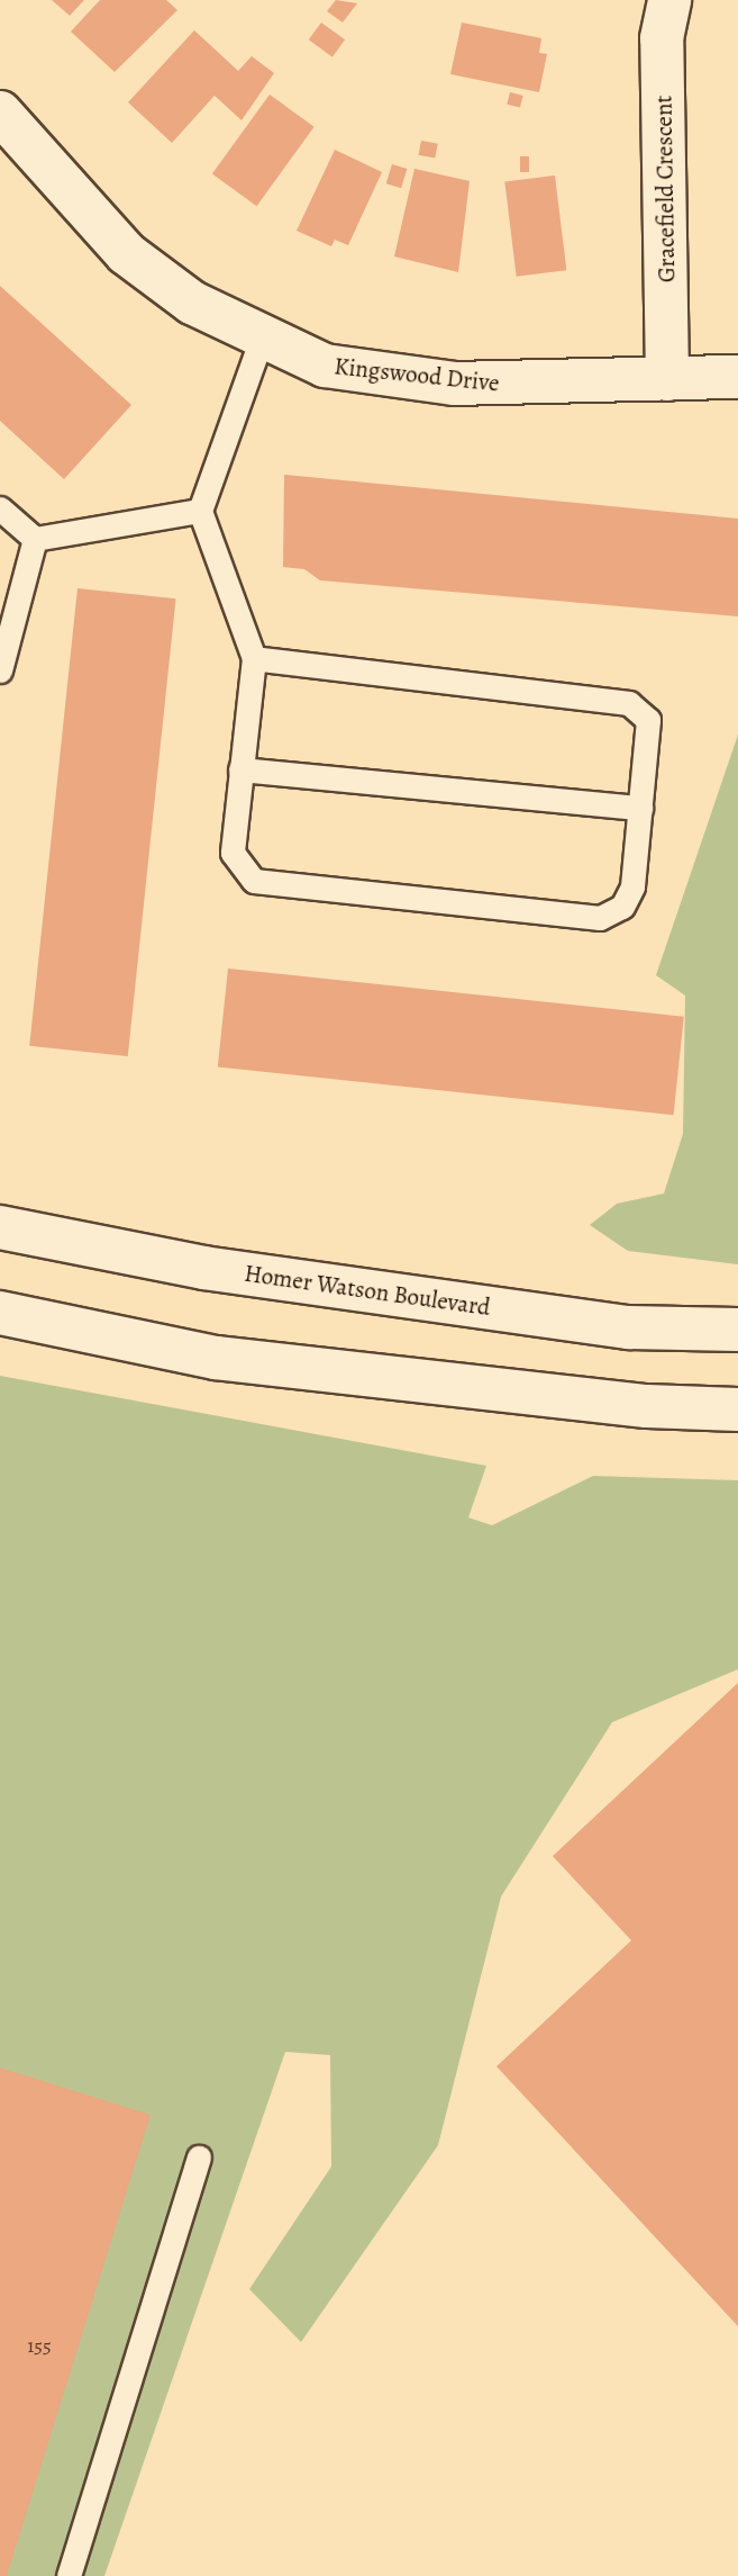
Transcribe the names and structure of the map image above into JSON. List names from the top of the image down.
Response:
{
  "streets": {
    "main road": ["Gracefield Crescent", "Kingswood Drive", "Homer Watson Boulevard"]
  },
  "crossings": [
    ["Gracefield Crescent", "Kingswood Drive"]
  ],
  "house_numbers": ["155"]
}
